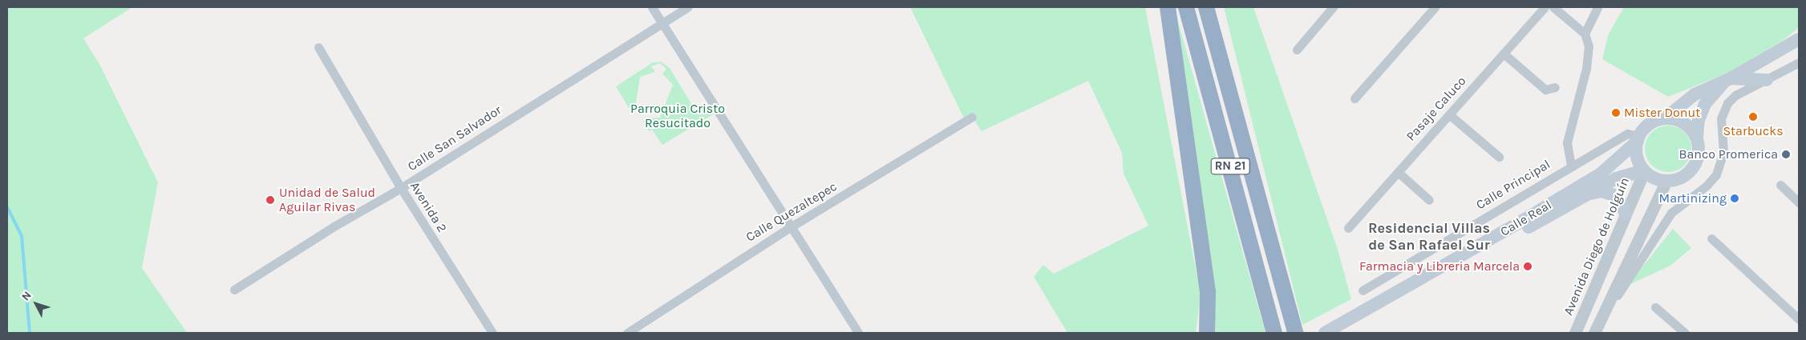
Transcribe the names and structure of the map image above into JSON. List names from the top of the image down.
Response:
{
  "streets": {
    "highway": ["RN 21"],
    "main road": ["Calle Real"],
    "street": [
      "Pasaje Caluco",
      "Calle San Salvador",
      "Calle Principal",
      "Avenida 2",
      "Calle Quezaltepec",
      "Avenida Diego de Holguín"
    ]
  },
  "crossings": [
    ["Calle San Salvador", "Avenida 2"],
    ["Calle Principal", "Calle Real"],
    ["Calle Principal", "Avenida Diego de Holguín"],
    ["Calle Real", "Avenida Diego de Holguín"]
  ],
  "districts": ["Residencial Villas de San Rafael Sur"],
  "parks": ["Parroquia Cristo Resucitado"],
  "places": [
    "Mister Donut",
    "Starbucks",
    "Banco Promerica",
    "Martinizing",
    "Unidad de Salud Aguilar Rivas",
    "Farmacia y Libreria Marcela"
  ],
  "north": "top left"
}
